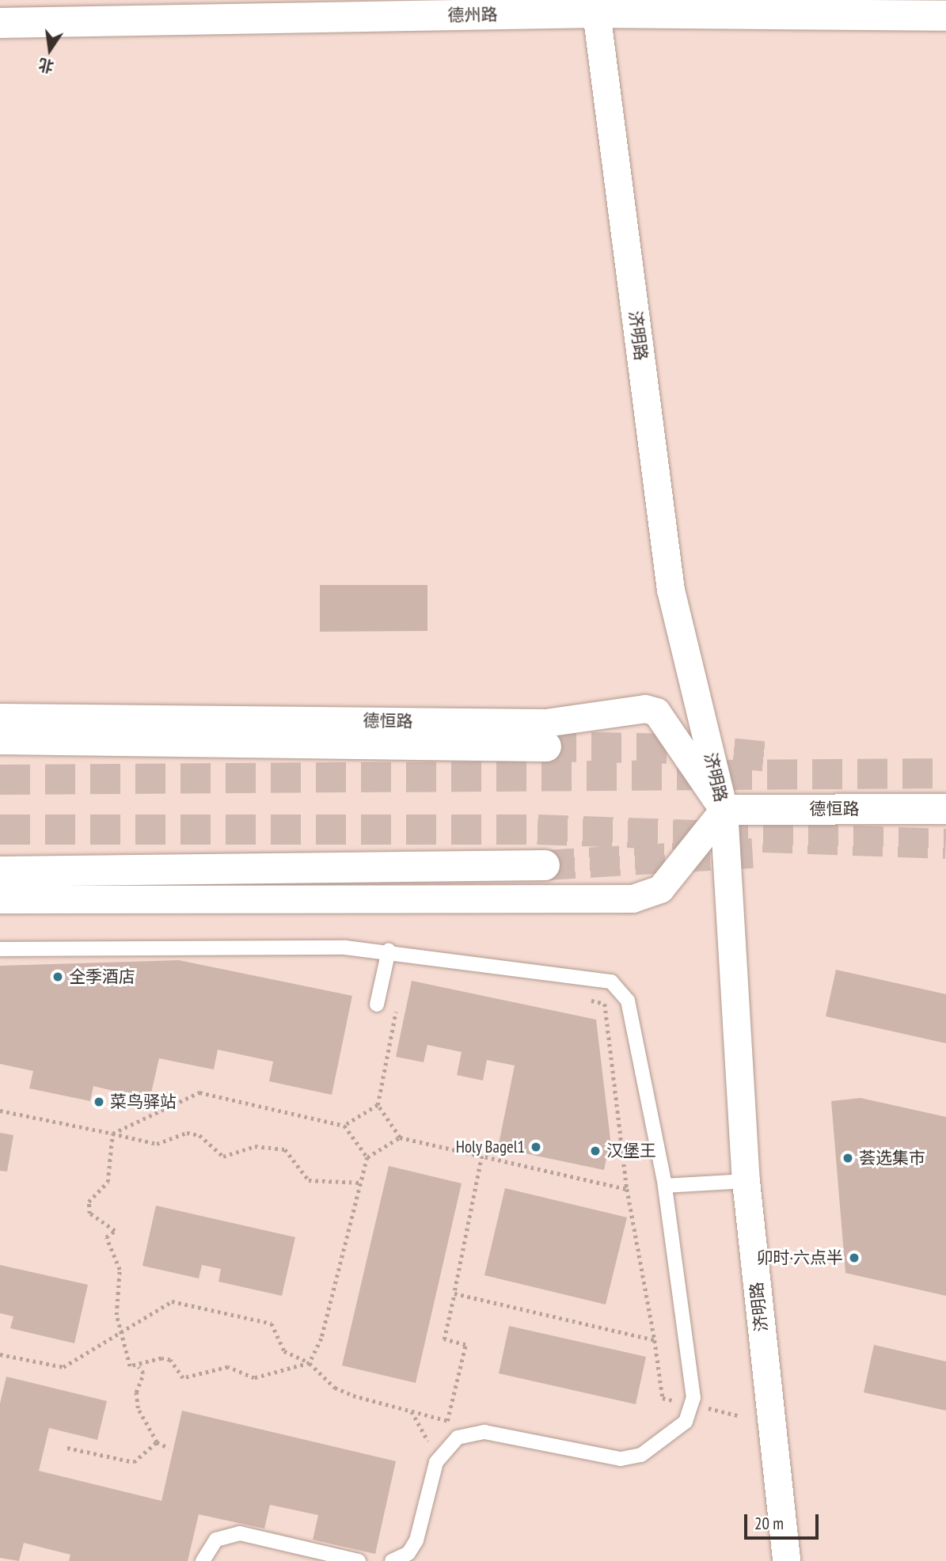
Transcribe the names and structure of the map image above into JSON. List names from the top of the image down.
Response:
{
  "streets": {
    "main road": ["德州路", "德恒路"],
    "street": ["济明路"]
  },
  "crossings": [
    ["德州路", "济明路"],
    ["济明路", "德恒路"]
  ],
  "places": [
    "全季酒店",
    "菜鸟驿站",
    "Holy Bagel1",
    "汉堡王",
    "荟选集市",
    "卯时·六点半"
  ],
  "scale_bar": "20 m",
  "north": "bottom"
}
